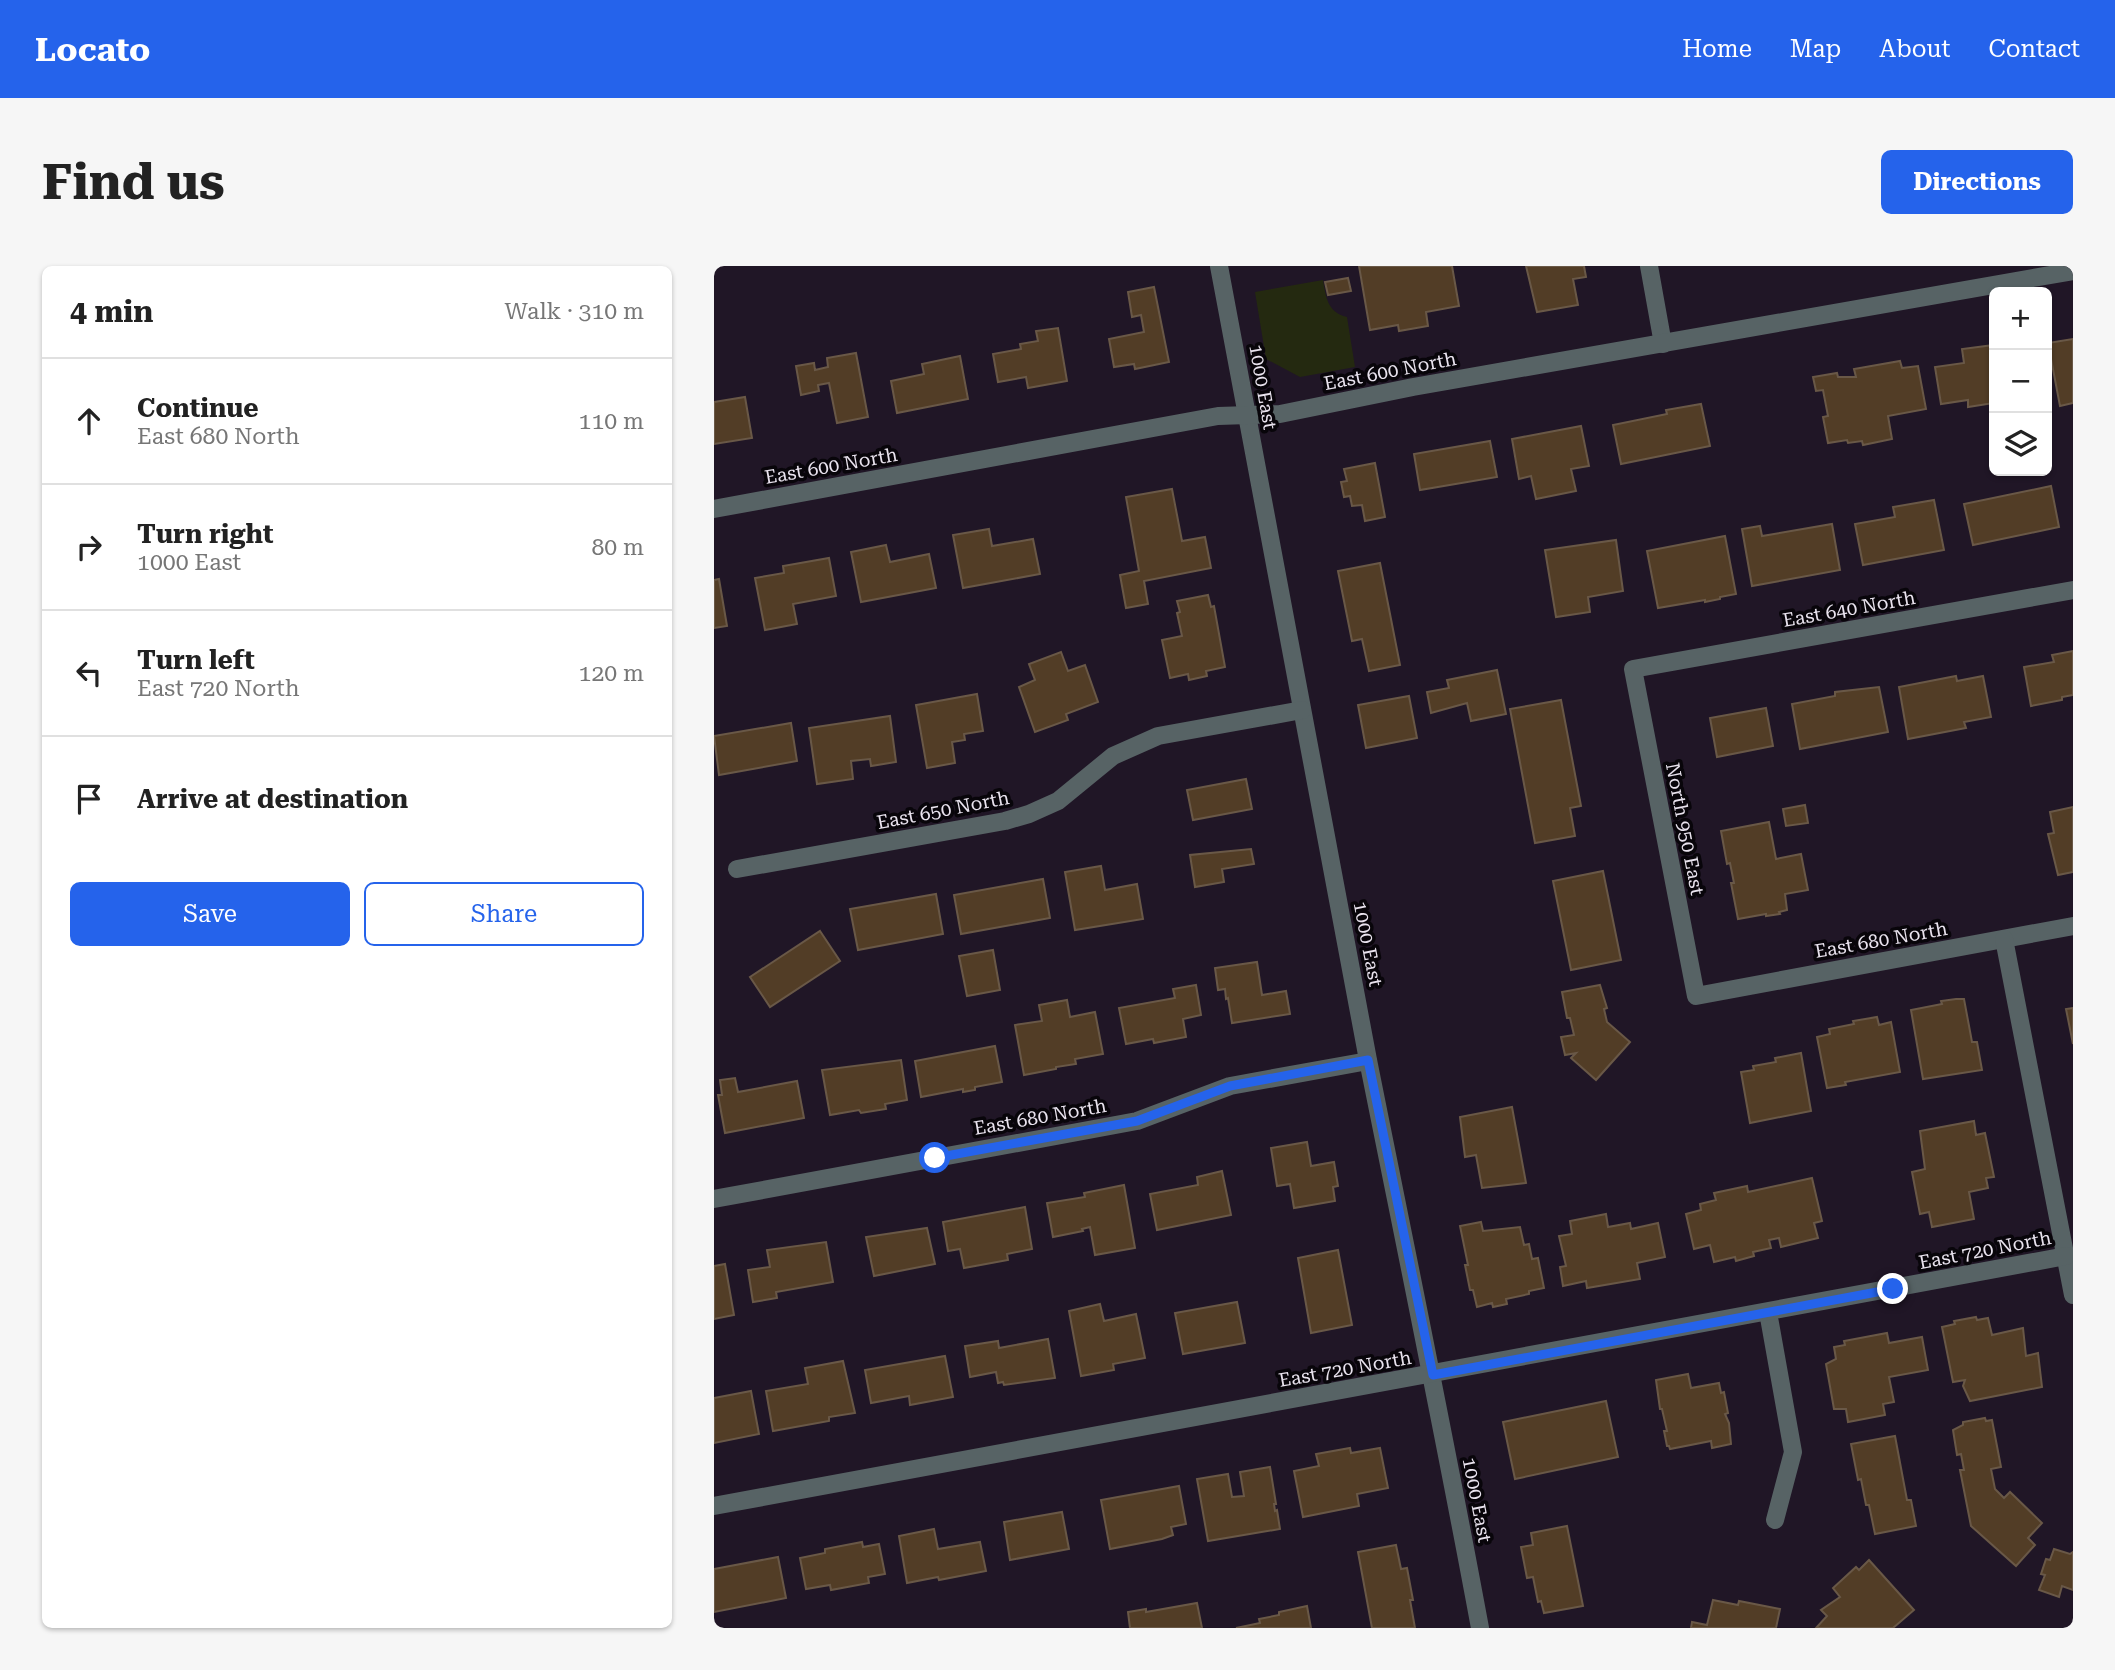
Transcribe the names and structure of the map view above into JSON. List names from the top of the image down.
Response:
{
  "streets": {
    "street": [
      "East 600 North",
      "1000 East",
      "East 640 North",
      "East 650 North",
      "North 950 East",
      "East 680 North",
      "East 720 North"
    ]
  },
  "crossings": [
    ["East 600 North", "1000 East"],
    ["1000 East", "East 650 North"],
    ["1000 East", "East 680 North"],
    ["1000 East", "East 720 North"],
    ["East 640 North", "North 950 East"],
    ["North 950 East", "East 680 North"]
  ],
  "page": {
    "header": "Locato",
    "nav": [
      "Home",
      "Map",
      "About",
      "Contact"
    ],
    "buttons": [
      "Directions",
      ["Save", "Share"]
    ],
    "title": "Find us",
    "heading": ["4 min", "Walk · 310 m"],
    "map_buttons": ["+", "−"],
    "list": [
      ["Continue", "East 680 North", "110 m"],
      ["Turn right", "1000 East", "80 m"],
      ["Turn left", "East 720 North", "120 m"],
      "Arrive at destination"
    ]
  }
}
